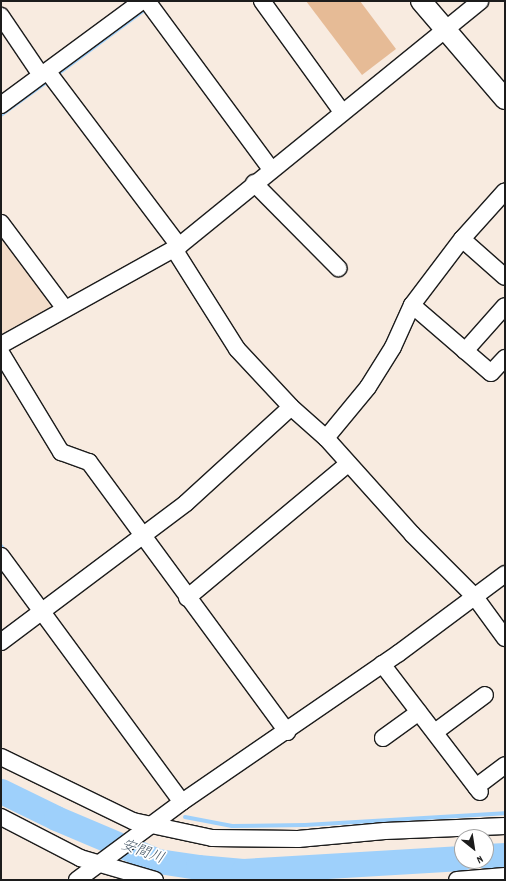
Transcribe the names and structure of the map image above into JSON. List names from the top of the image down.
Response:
{
  "water": ["安間川"],
  "north": "bottom right"
}
